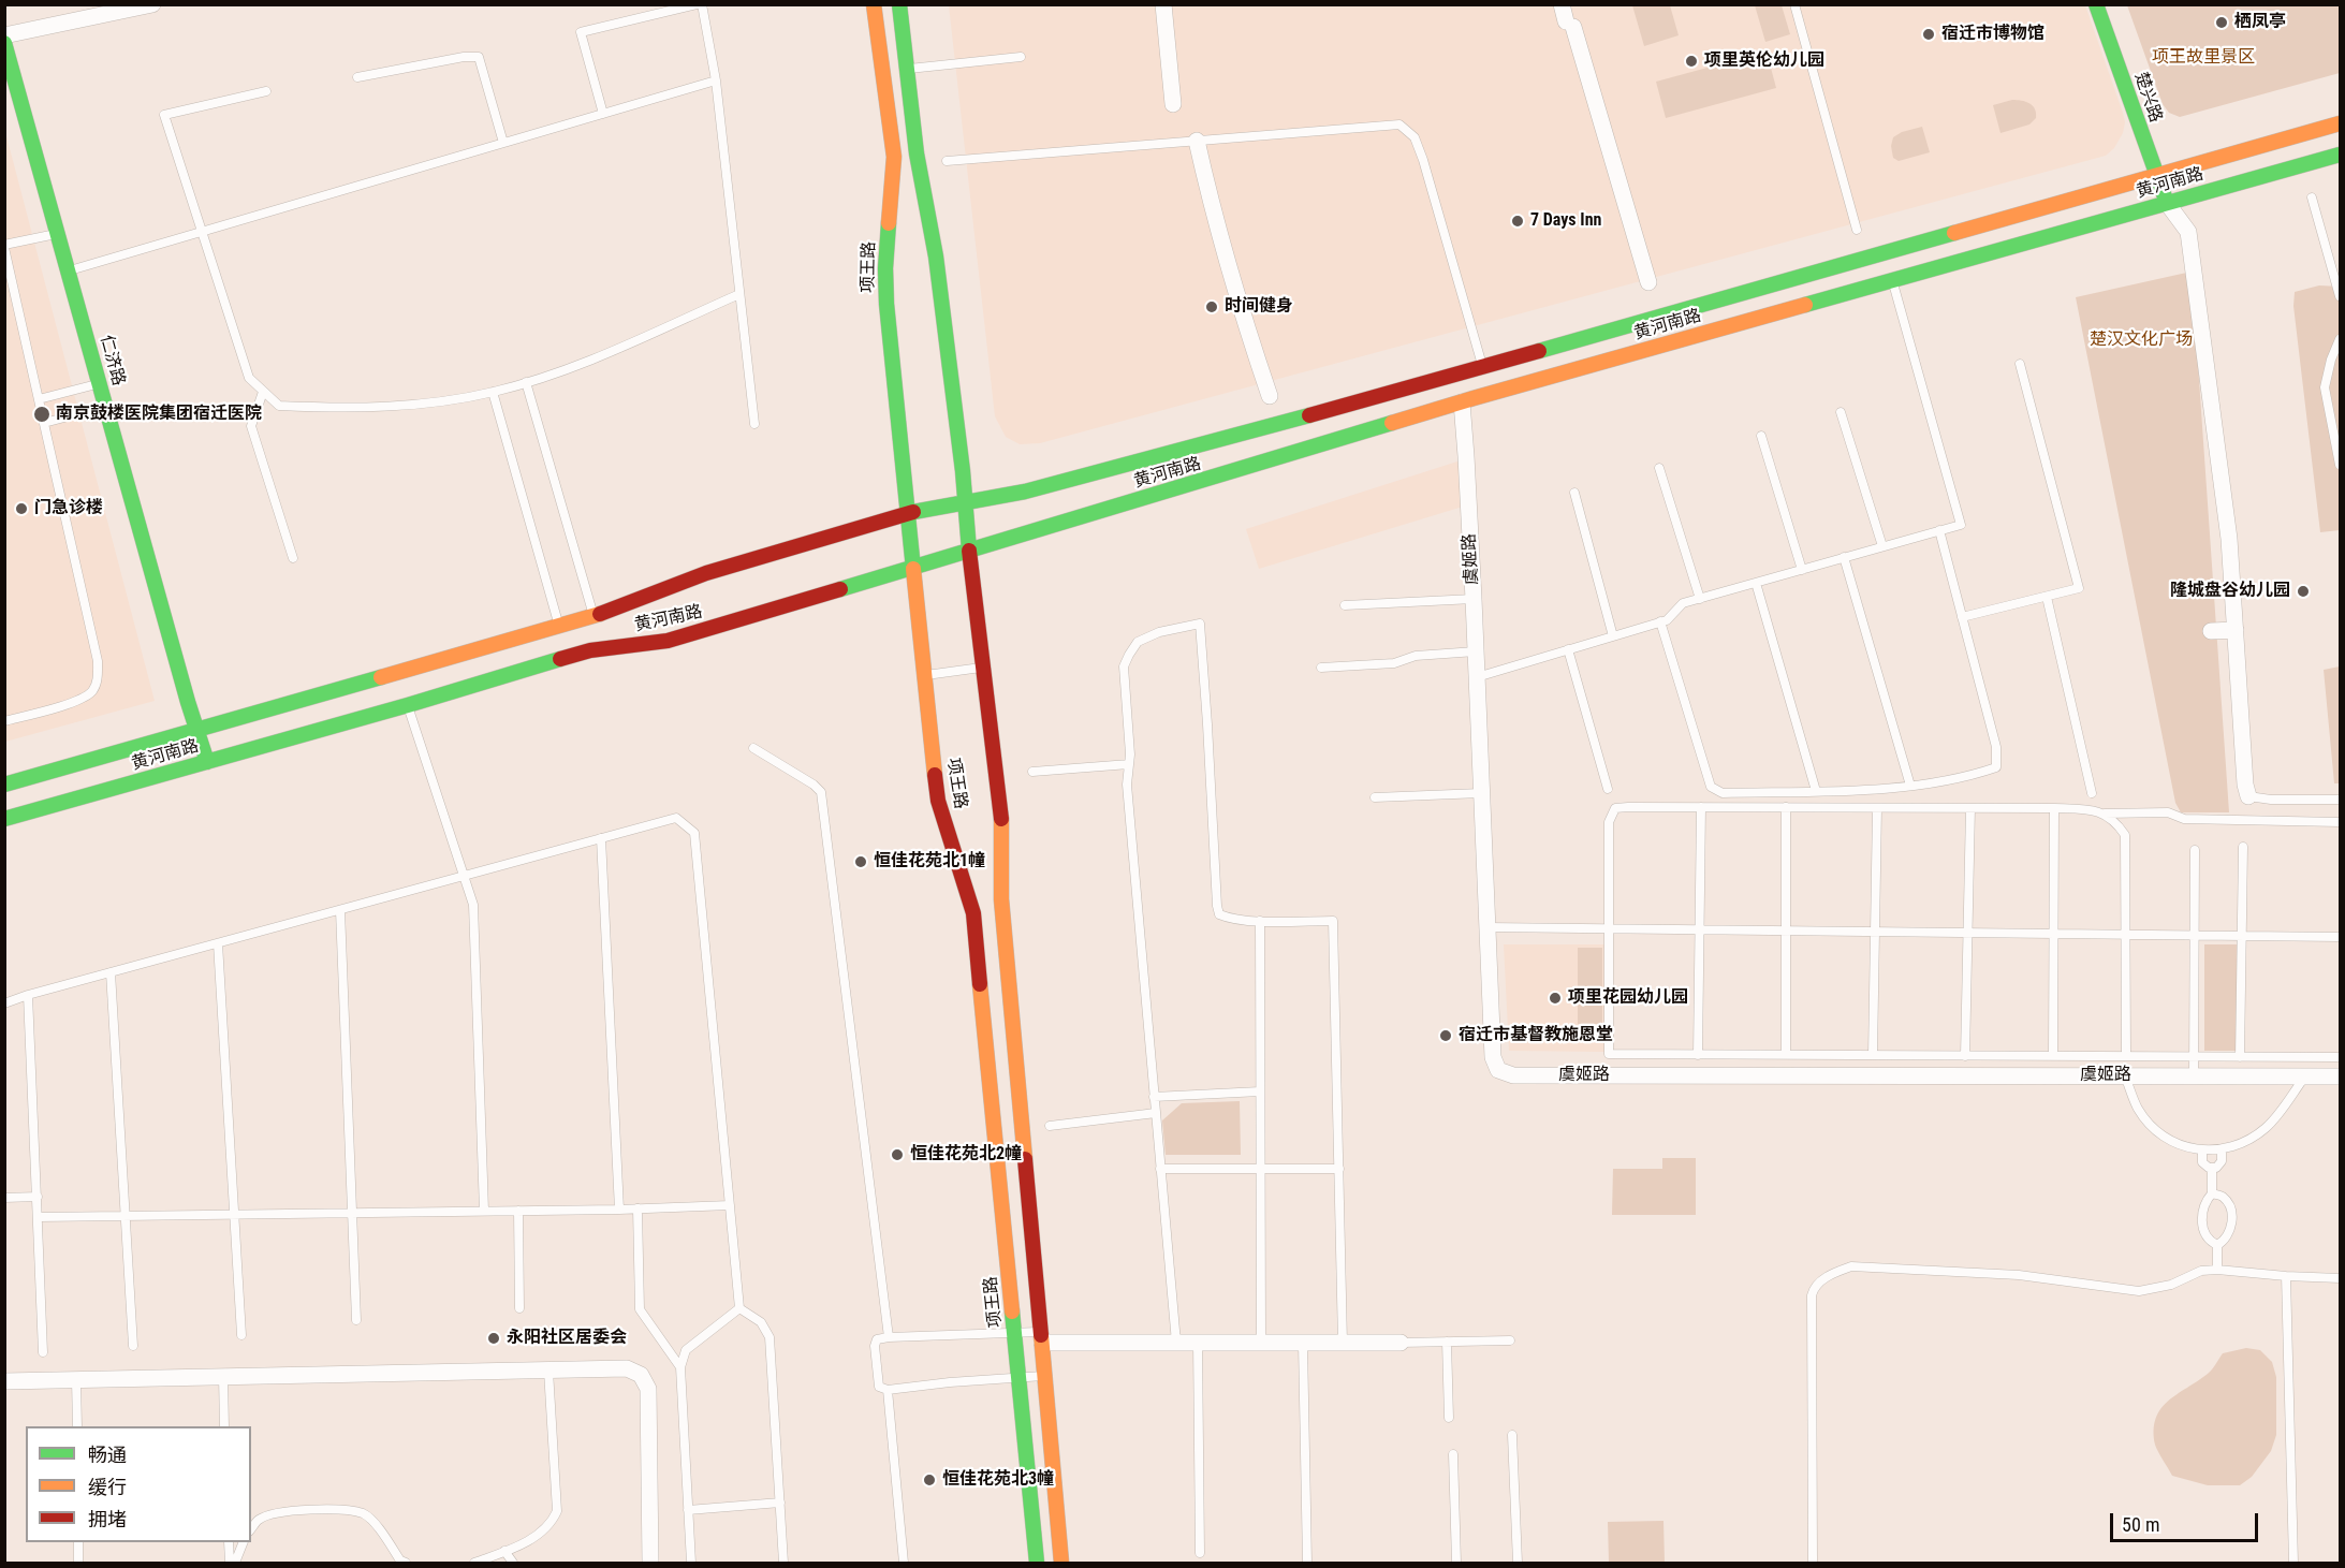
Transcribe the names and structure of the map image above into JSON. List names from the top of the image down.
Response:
{
  "streets": {
    "main road": [
      "楚兴路",
      "黄河南路",
      "项王路",
      "仁济路"
    ],
    "street": ["虞姬路"]
  },
  "crossings": [
    ["楚兴路", "黄河南路"],
    ["黄河南路", "项王路"],
    ["黄河南路", "仁济路"],
    ["黄河南路", "虞姬路"]
  ],
  "parks": ["项王故里景区", "楚汉文化广场"],
  "places": [
    "栖凤亭",
    "宿迁市博物馆",
    "项里英伦幼儿园",
    "7 Days Inn",
    "时间健身",
    "南京鼓楼医院集团宿迁医院",
    "门急诊楼",
    "隆城盘谷幼儿园",
    "恒佳花苑北1幢",
    "项里花园幼儿园",
    "宿迁市基督教施恩堂",
    "恒佳花苑北2幢",
    "永阳社区居委会",
    "恒佳花苑北3幢"
  ],
  "legend": ["畅通", "缓行", "拥堵"],
  "scale_bar": "50 m"
}
